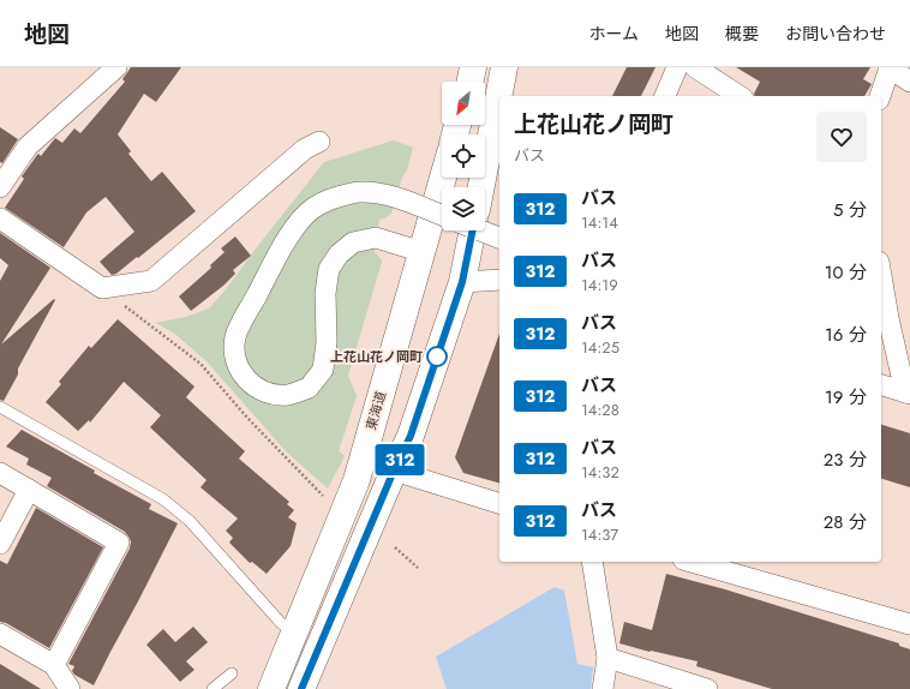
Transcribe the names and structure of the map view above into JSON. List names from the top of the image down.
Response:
{
  "streets": {
    "highway": ["東海道"]
  },
  "places": ["上花山花ノ岡町"],
  "lines": ["bus line 312"],
  "north": "bottom left",
  "page": {
    "header": "地図",
    "nav": [
      "ホーム",
      "地図",
      "概要",
      "お問い合わせ"
    ],
    "on_map": "312",
    "heading": ["上花山花ノ岡町", "バス"],
    "list": [
      {
        "mark": "312",
        "name": "バス",
        "note": "14:14",
        "value": "5 分"
      },
      {
        "mark": "312",
        "name": "バス",
        "note": "14:19",
        "value": "10 分"
      },
      {
        "mark": "312",
        "name": "バス",
        "note": "14:25",
        "value": "16 分"
      },
      {
        "mark": "312",
        "name": "バス",
        "note": "14:28",
        "value": "19 分"
      },
      {
        "mark": "312",
        "name": "バス",
        "note": "14:32",
        "value": "23 分"
      },
      {
        "mark": "312",
        "name": "バス",
        "note": "14:37",
        "value": "28 分"
      }
    ]
  }
}
